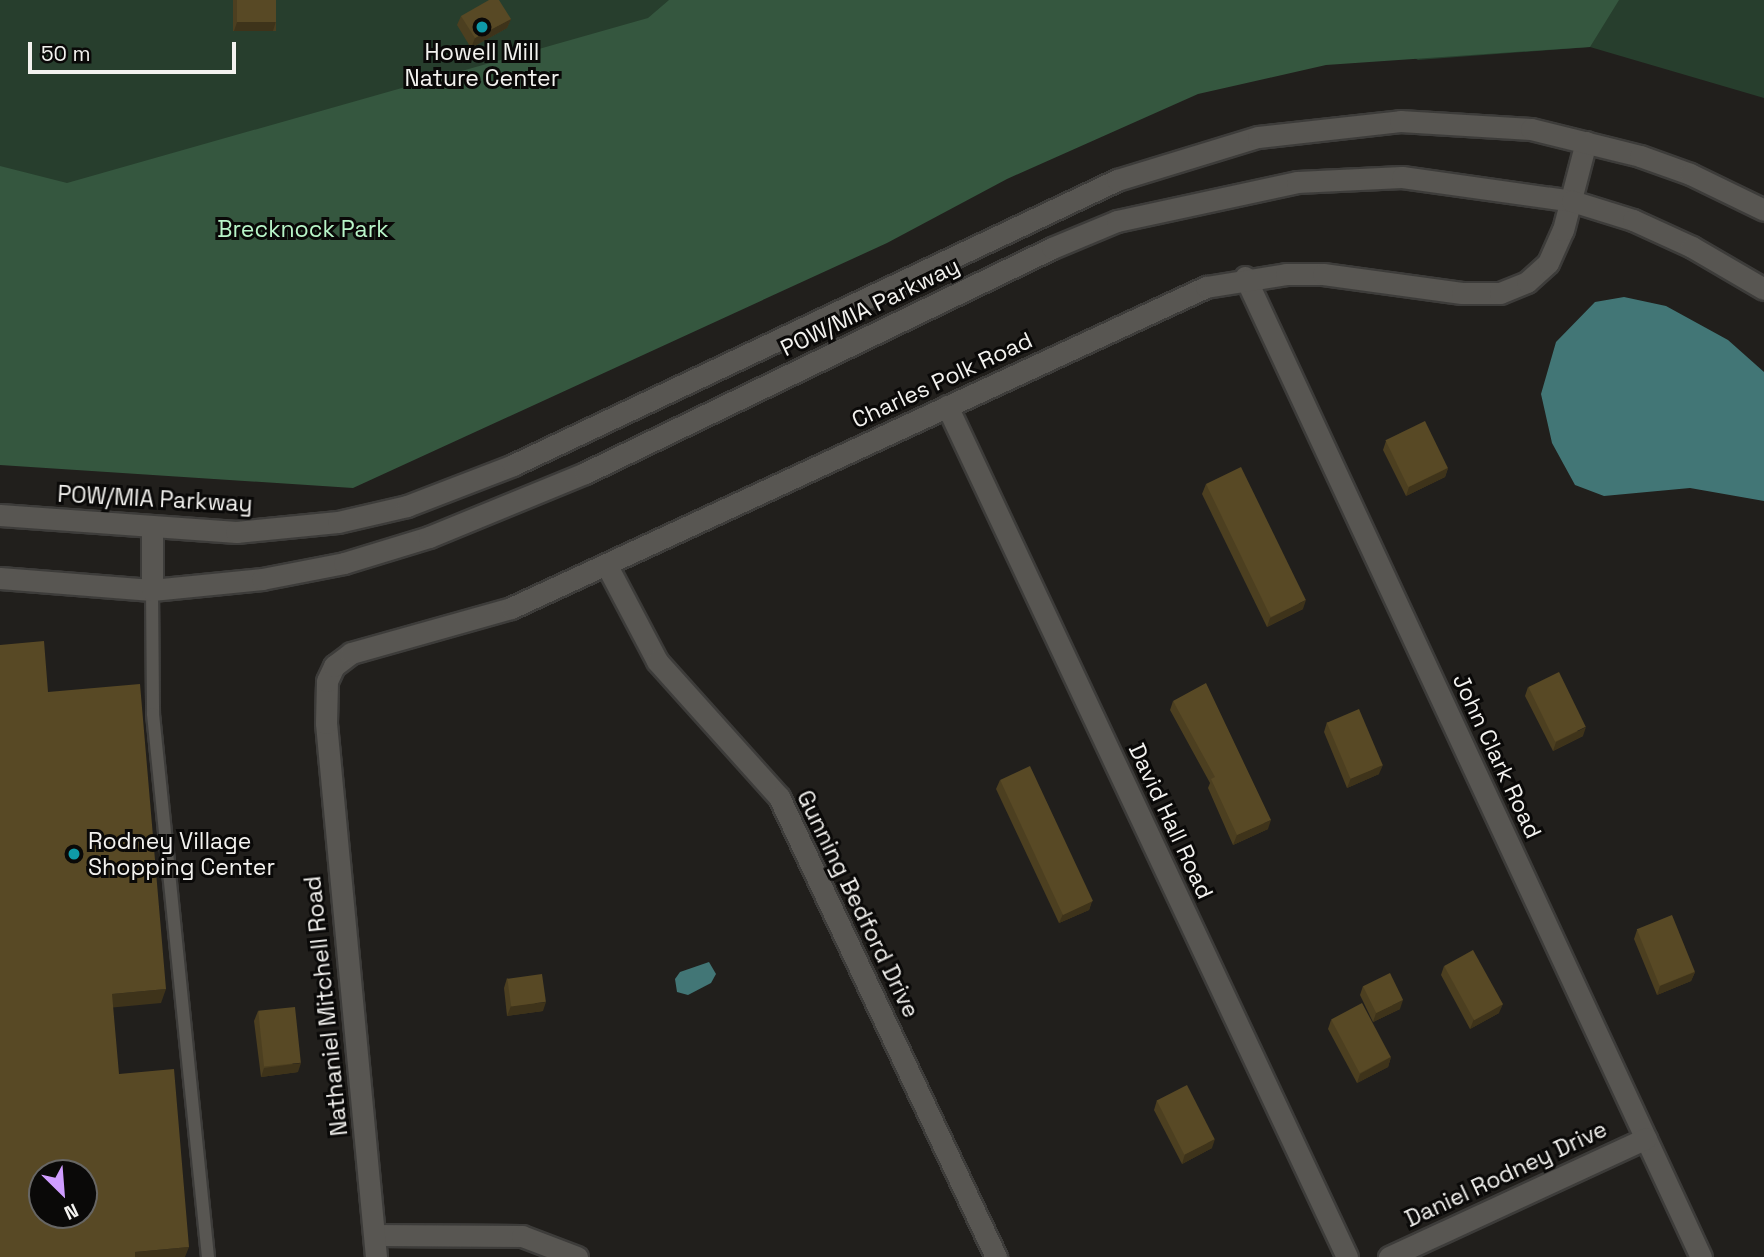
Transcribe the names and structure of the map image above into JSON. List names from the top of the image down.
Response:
{
  "streets": {
    "street": [
      "POW/MIA Parkway",
      "Charles Polk Road",
      "John Clark Road",
      "David Hall Road",
      "Gunning Bedford Drive",
      "Nathaniel Mitchell Road",
      "Daniel Rodney Drive"
    ]
  },
  "crossings": [
    ["POW/MIA Parkway", "Charles Polk Road"],
    ["Charles Polk Road", "John Clark Road"],
    ["Charles Polk Road", "David Hall Road"],
    ["Charles Polk Road", "Gunning Bedford Drive"],
    ["Charles Polk Road", "Nathaniel Mitchell Road"],
    ["John Clark Road", "Daniel Rodney Drive"]
  ],
  "parks": ["Brecknock Park"],
  "places": ["Howell Mill Nature Center", "Rodney Village Shopping Center"],
  "scale_bar": "50 m",
  "north": "bottom right"
}
